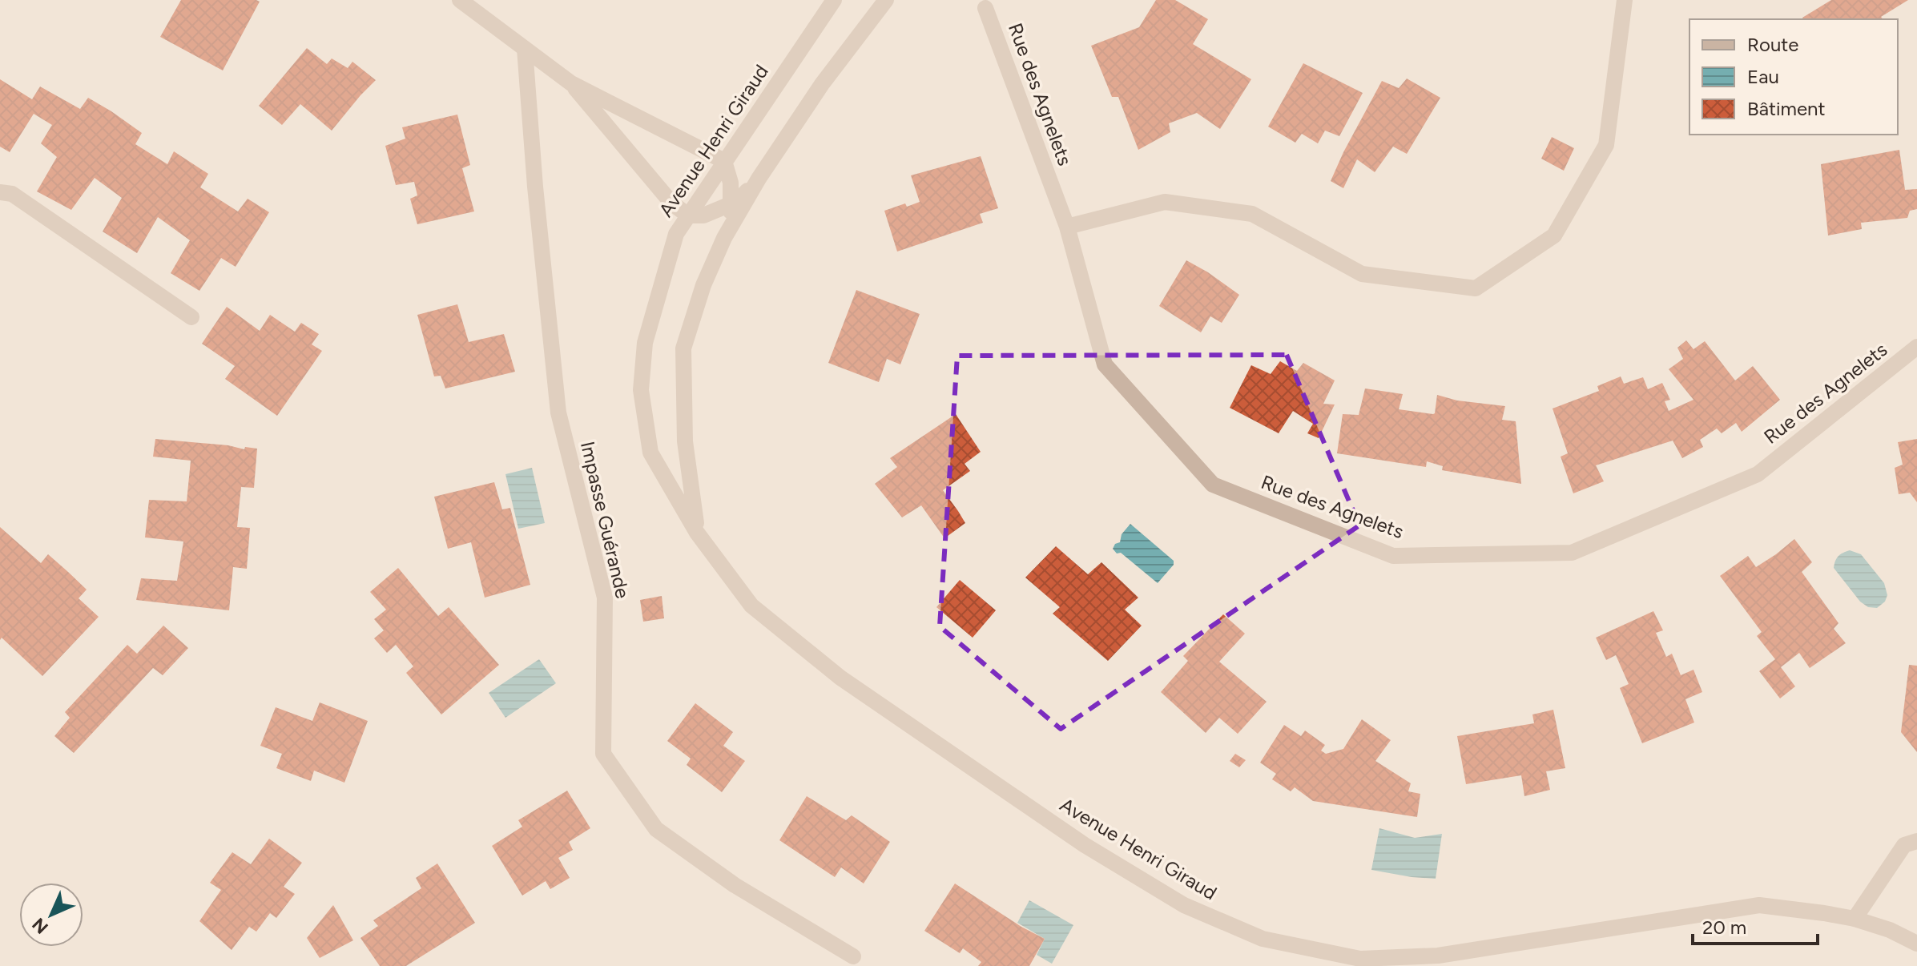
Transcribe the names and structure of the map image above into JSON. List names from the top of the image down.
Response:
{
  "streets": {
    "street": ["Rue des Agnelets", "Avenue Henri Giraud", "Impasse Guérande"]
  },
  "legend": ["Route", "Eau", "Bâtiment"],
  "scale_bar": "20 m",
  "north": "bottom left"
}
